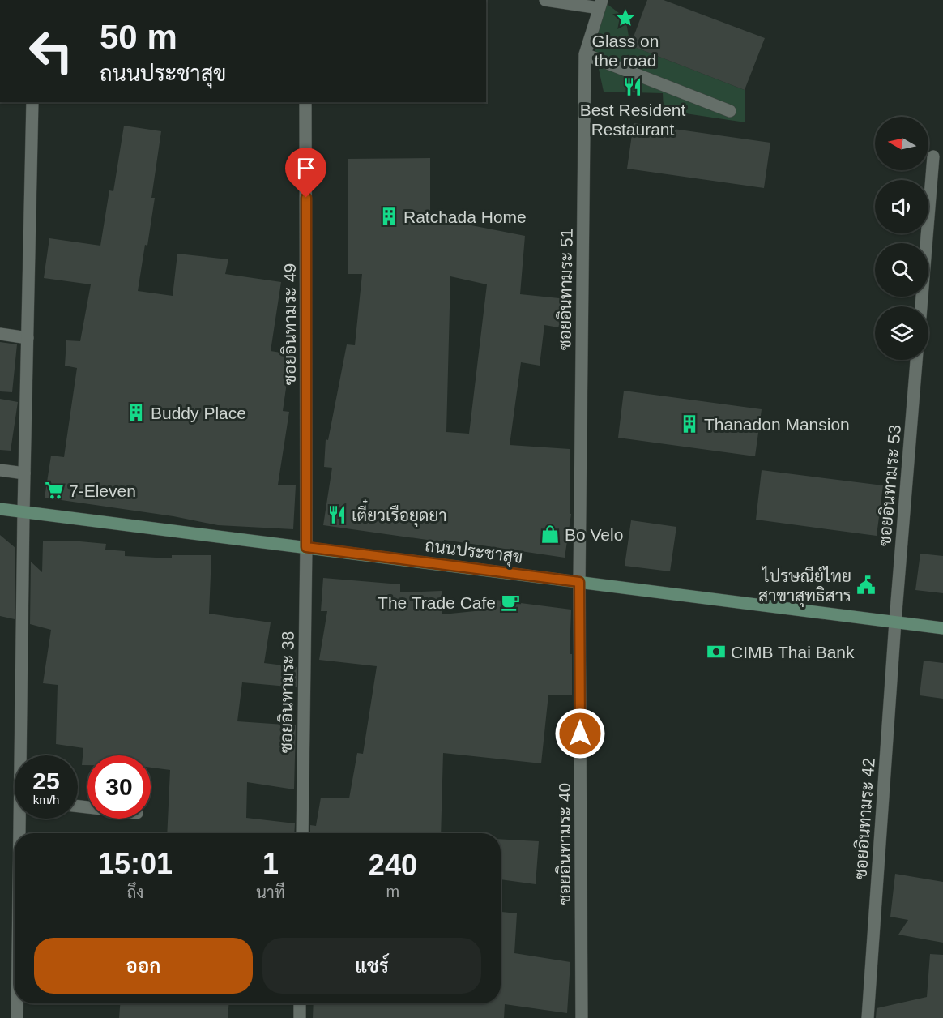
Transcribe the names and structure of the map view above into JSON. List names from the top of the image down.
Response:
{
  "streets": {
    "street": [
      "ซอยอินทามระ 51",
      "ซอยอินทามระ 49",
      "ซอยอินทามระ 53",
      "ถนนประชาสุข",
      "ซอยอินทามระ 38",
      "ซอยอินทามระ 42",
      "ซอยอินทามระ 40"
    ]
  },
  "crossings": [
    ["ซอยอินทามระ 51", "ถนนประชาสุข"],
    ["ซอยอินทามระ 51", "ซอยอินทามระ 40"],
    ["ซอยอินทามระ 49", "ถนนประชาสุข"],
    ["ซอยอินทามระ 49", "ซอยอินทามระ 38"],
    ["ซอยอินทามระ 53", "ถนนประชาสุข"],
    ["ซอยอินทามระ 53", "ซอยอินทามระ 42"],
    ["ถนนประชาสุข", "ซอยอินทามระ 38"],
    ["ถนนประชาสุข", "ซอยอินทามระ 42"],
    ["ถนนประชาสุข", "ซอยอินทามระ 40"]
  ],
  "places": {
    "place": ["Glass on the road"],
    "restaurant": ["Best Resident Restaurant", "เตี๋ยวเรือยุดยา"],
    "building": ["Ratchada Home", "Buddy Place", "Thanadon Mansion"],
    "supermarket": ["7-Eleven"],
    "shop": ["Bo Velo"],
    "public building": ["ไปรษณีย์ไทย สาขาสุทธิสาร"],
    "cafe": ["The Trade Cafe"],
    "bank": ["CIMB Thai Bank"]
  },
  "north": "left",
  "page": {
    "turn": ["50 m", "ถนนประชาสุข"],
    "speed": "25 km/h",
    "limit": "30",
    "eta": [
      "15:01",
      "ถึง",
      "1",
      "นาที",
      "240",
      "m"
    ],
    "buttons": ["ออก", "แชร์"]
  }
}
